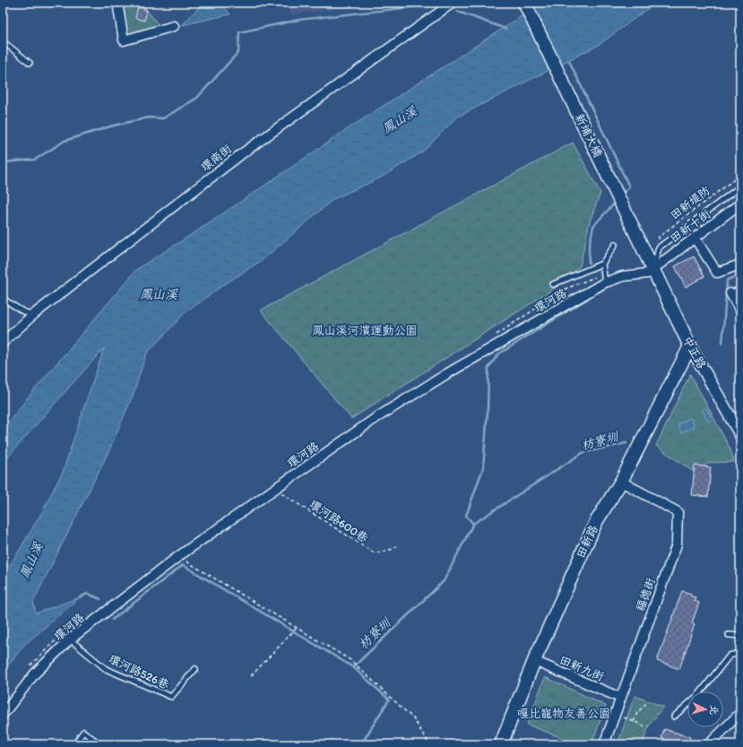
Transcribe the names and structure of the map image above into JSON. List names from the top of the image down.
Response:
{
  "streets": {
    "main road": ["新埔大橋", "中正路", "田新路"],
    "street": [
      "環南街",
      "田新十街",
      "環河路",
      "福德街",
      "田新九街"
    ],
    "lane": ["環河路526巷"],
    "path": ["田新堤防", "環河路600巷"]
  },
  "crossings": [
    ["新埔大橋", "田新十街"],
    ["新埔大橋", "環河路"],
    ["新埔大橋", "中正路"],
    ["田新十街", "環河路"],
    ["田新十街", "中正路"],
    ["環河路", "中正路"],
    ["環河路", "環河路600巷"],
    ["環河路", "環河路526巷"],
    ["中正路", "田新路"],
    ["田新路", "福德街"],
    ["田新路", "田新九街"],
    ["福德街", "田新九街"]
  ],
  "water": ["鳳山溪", "枋寮圳"],
  "parks": ["鳳山溪河濱運動公園", "嘎比寵物友善公園"],
  "north": "right"
}
